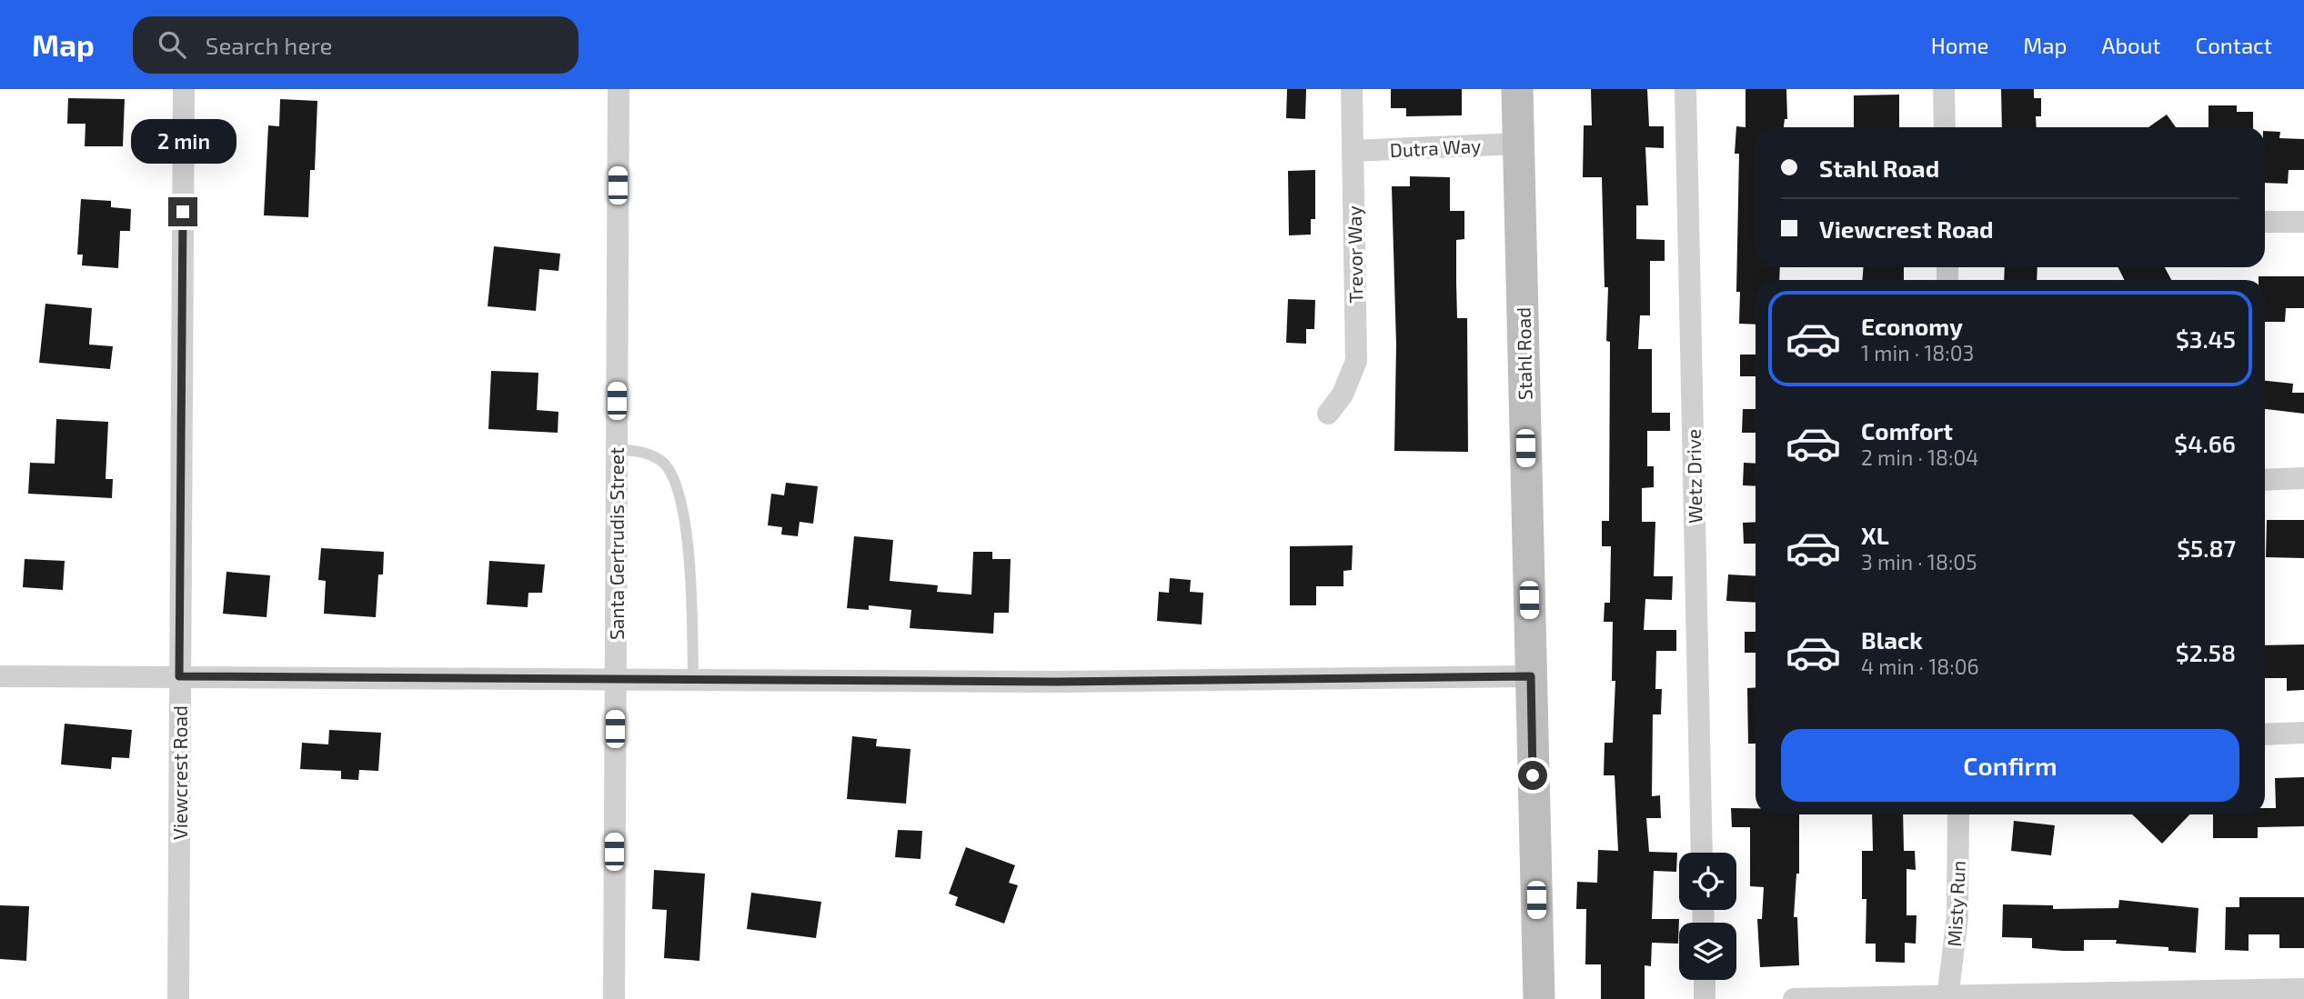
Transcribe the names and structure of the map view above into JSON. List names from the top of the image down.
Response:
{
  "streets": {
    "street": [
      "Dutra Way",
      "Trevor Way",
      "Stahl Road",
      "Wetz Drive",
      "Santa Gertrudis Street",
      "Viewcrest Road",
      "Misty Run"
    ]
  },
  "crossings": [
    ["Dutra Way", "Trevor Way"],
    ["Dutra Way", "Stahl Road"]
  ],
  "page": {
    "header": "Map",
    "search": "Search here",
    "nav": [
      "Home",
      "Map",
      "About",
      "Contact"
    ],
    "bubble": "2 min",
    "banner": ["Stahl Road", "Viewcrest Road"],
    "list": [
      {
        "name": "Economy",
        "note": "1 min · 18:03",
        "value": "$3.45"
      },
      {
        "name": "Comfort",
        "note": "2 min · 18:04",
        "value": "$4.66"
      },
      {
        "name": "XL",
        "note": "3 min · 18:05",
        "value": "$5.87"
      },
      {
        "name": "Black",
        "note": "4 min · 18:06",
        "value": "$2.58"
      }
    ],
    "buttons": "Confirm"
  }
}
